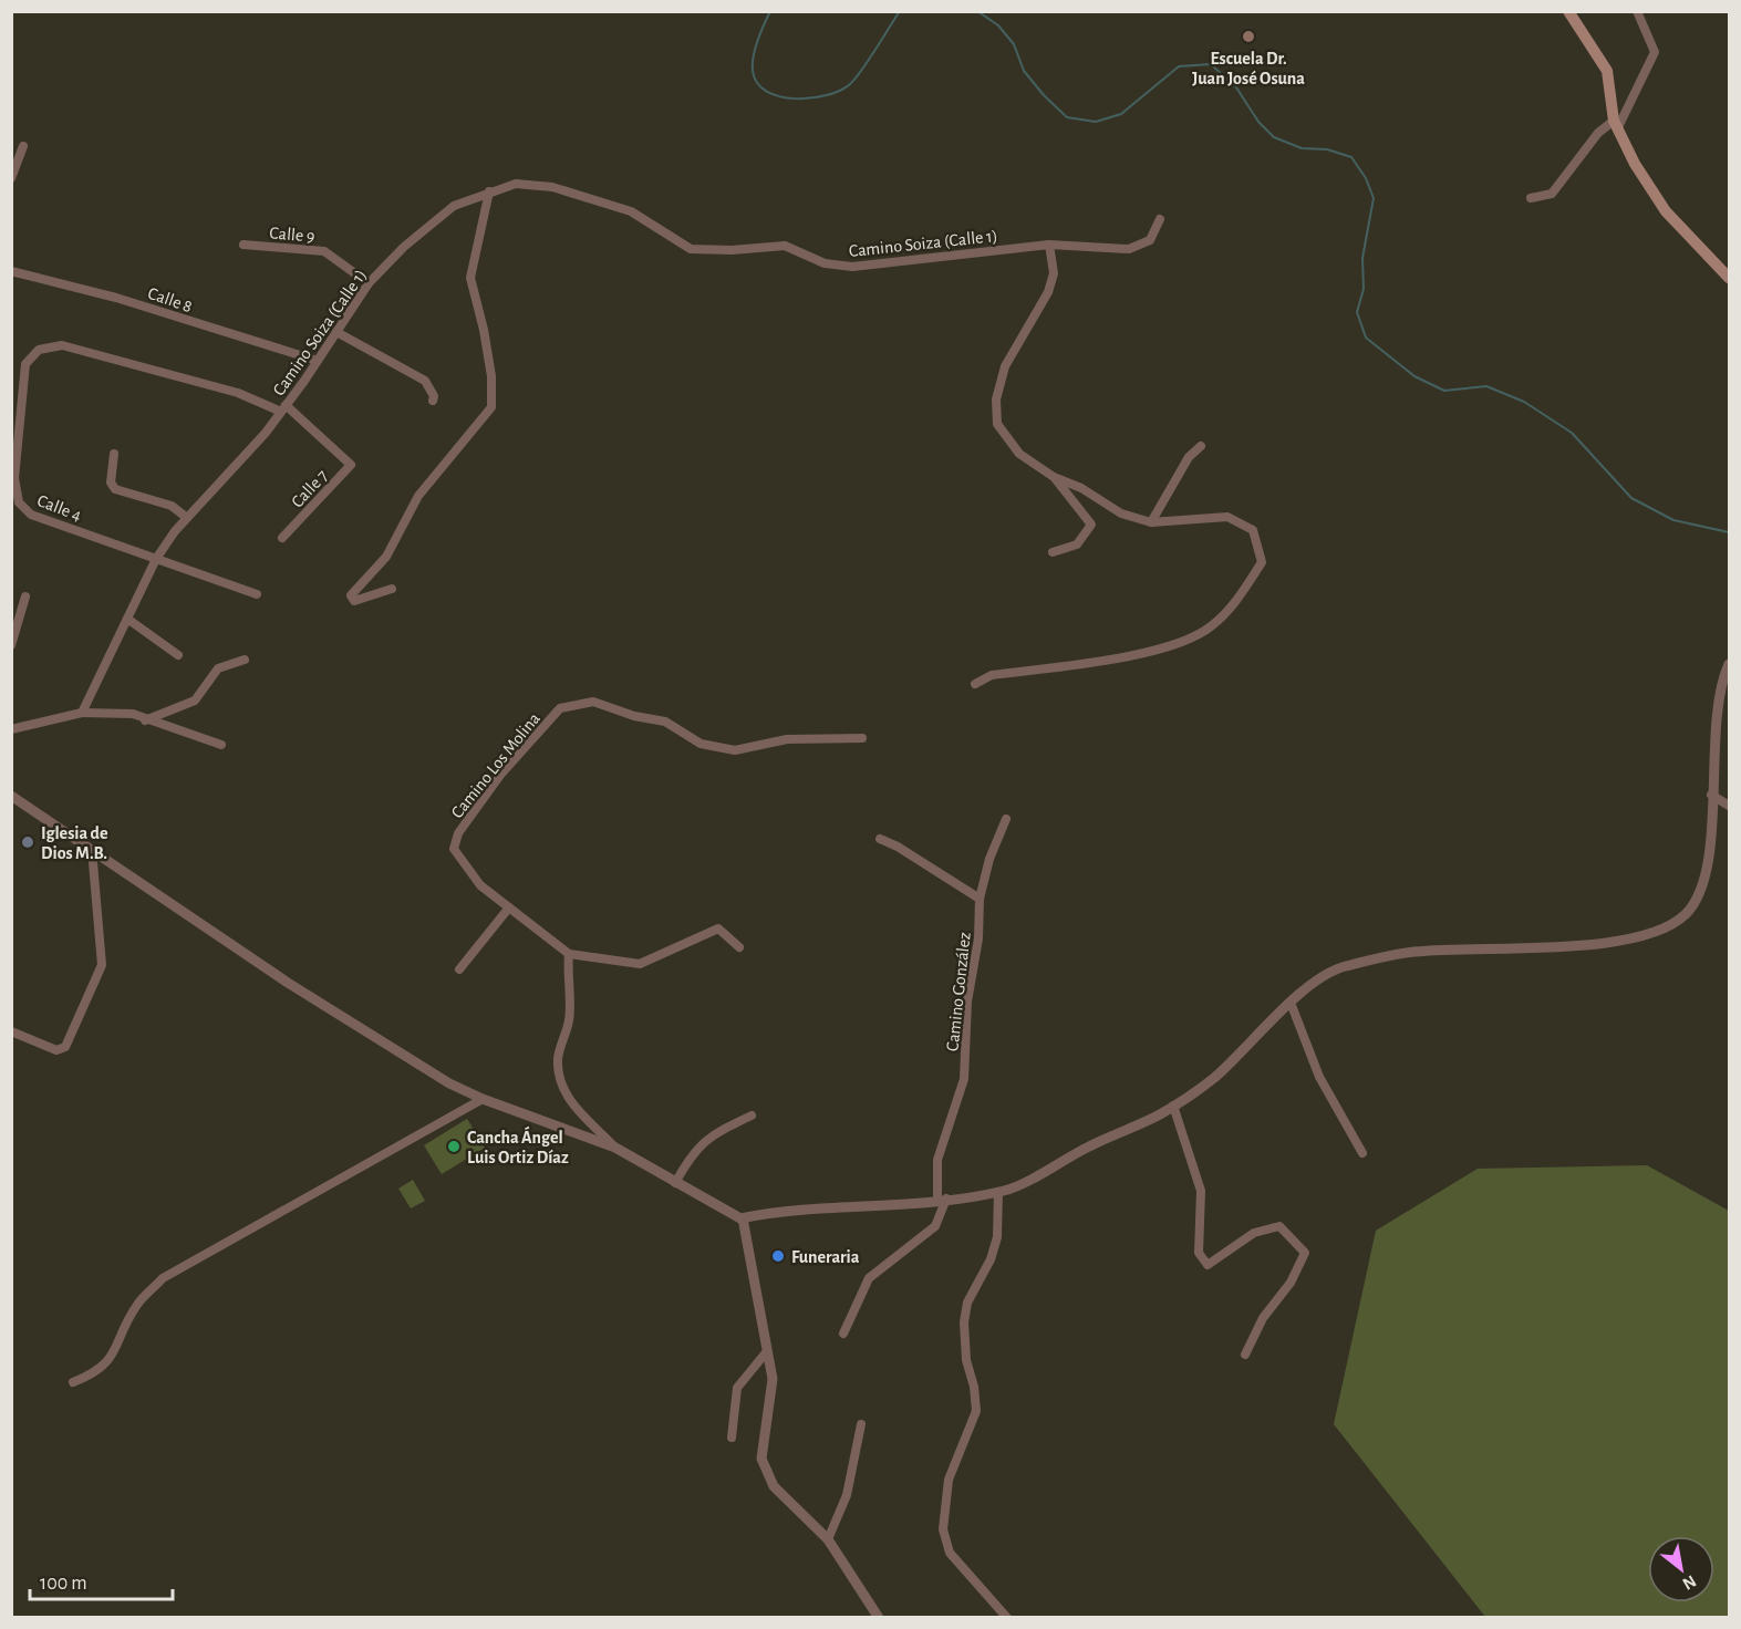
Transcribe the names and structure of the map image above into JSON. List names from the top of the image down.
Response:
{
  "streets": {
    "street": [
      "Calle 9",
      "Camino Soiza (Calle 1)",
      "Calle 8",
      "Calle 7",
      "Calle 4",
      "Camino Los Molina",
      "Camino González"
    ]
  },
  "crossings": [
    ["Calle 9", "Camino Soiza (Calle 1)"],
    ["Camino Soiza (Calle 1)", "Calle 8"],
    ["Camino Soiza (Calle 1)", "Calle 7"],
    ["Camino Soiza (Calle 1)", "Calle 4"],
    ["Calle 7", "Calle 4"]
  ],
  "places": [
    "Escuela Dr. Juan José Osuna",
    "Iglesia de Dios M.B.",
    "Cancha Ángel Luis Ortiz Díaz",
    "Funeraria"
  ],
  "scale_bar": "100 m",
  "north": "bottom right"
}
